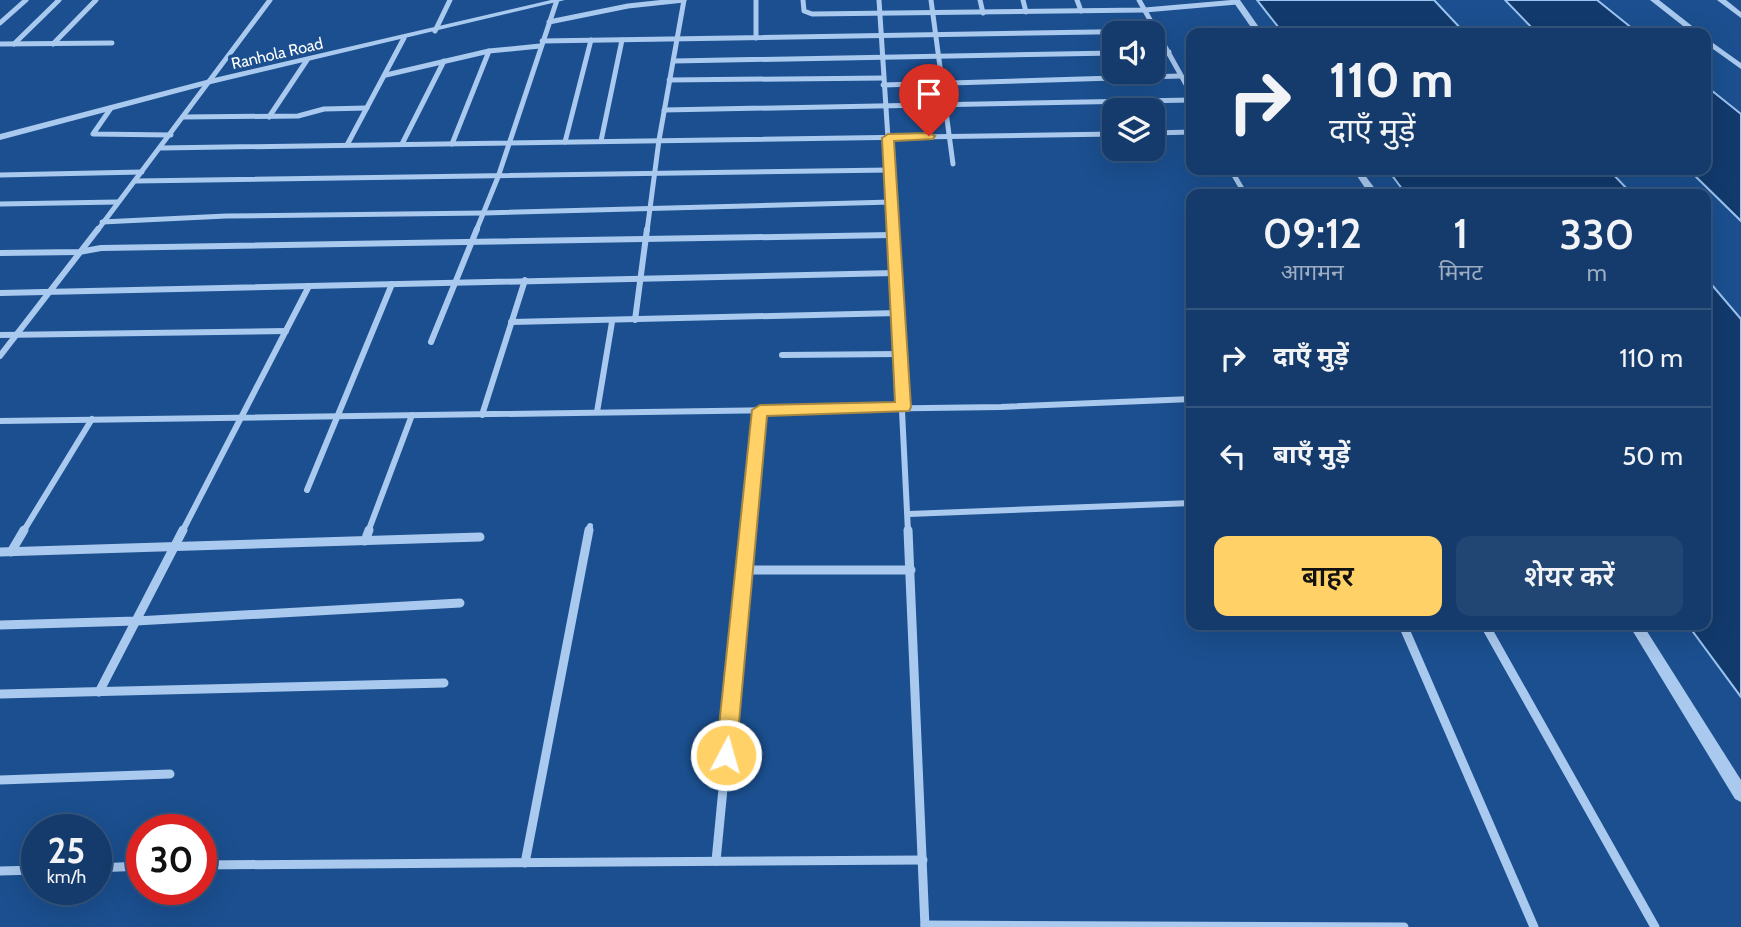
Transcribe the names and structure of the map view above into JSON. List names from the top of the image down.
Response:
{
  "streets": {
    "street": ["Ranhola Road"]
  },
  "page": {
    "turn": ["110 m", "दाएँ मुड़ें"],
    "eta": [
      "09:12",
      "आगमन",
      "1",
      "मिनट",
      "330",
      "m"
    ],
    "list": [
      {
        "name": "दाएँ मुड़ें",
        "value": "110 m"
      },
      {
        "name": "बाएँ मुड़ें",
        "value": "50 m"
      }
    ],
    "buttons": ["बाहर", "शेयर करें"],
    "speed": "25 km/h",
    "limit": "30"
  }
}
